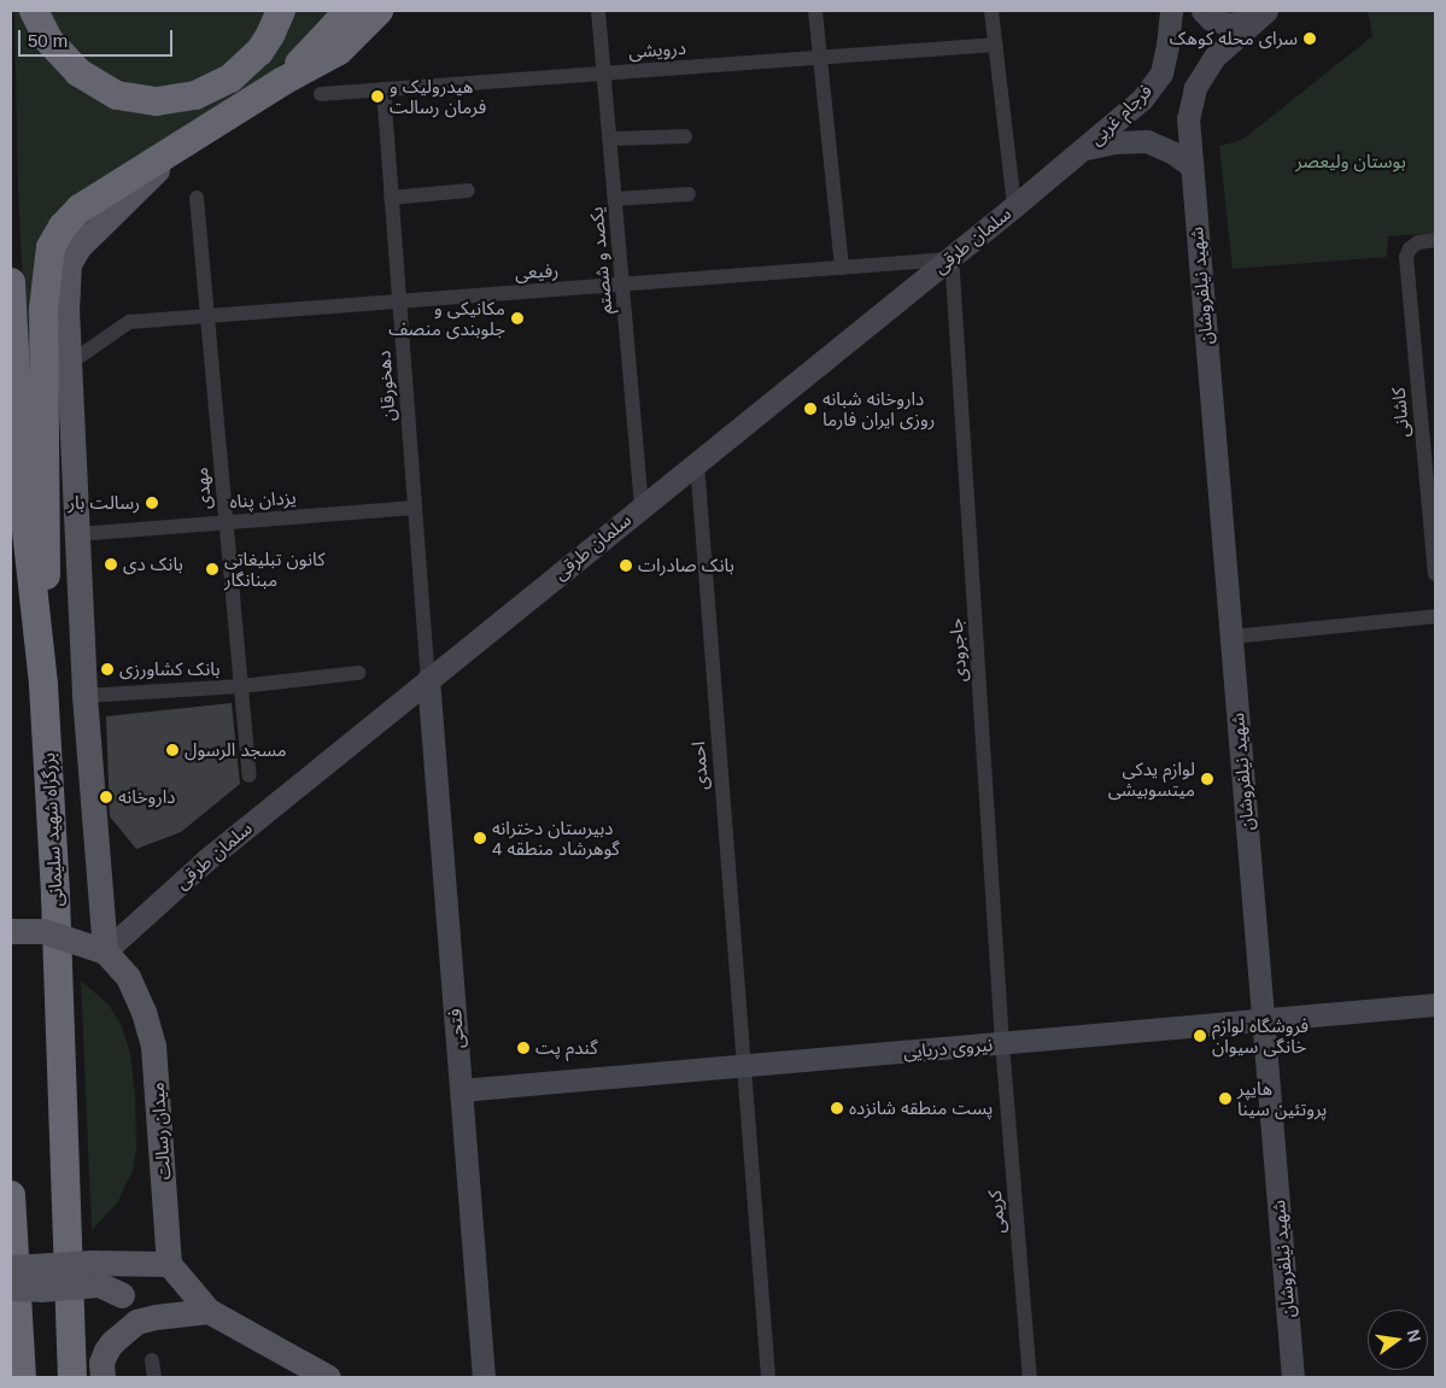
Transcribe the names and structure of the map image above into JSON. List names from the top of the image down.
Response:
{
  "streets": {
    "highway": ["بزرگراه شهید سلیمانی"],
    "main road": [
      "فرجام غربی",
      "سلمان طرقی",
      "شهید نیلفروشان",
      "فتحی",
      "نیروی دریایی",
      "میدان رسالت"
    ],
    "street": [
      "درویشی",
      "یکصد و شصتم",
      "رفیعی",
      "دهخورقان",
      "کاشانی",
      "مهدی",
      "یزدان پناه",
      "جاجرودی",
      "احمدی",
      "کریمی"
    ]
  },
  "crossings": [
    ["درویشی", "یکصد و شصتم"],
    ["درویشی", "دهخورقان"],
    ["فرجام غربی", "سلمان طرقی"],
    ["سلمان طرقی", "یکصد و شصتم"],
    ["سلمان طرقی", "رفیعی"],
    ["سلمان طرقی", "دهخورقان"],
    ["سلمان طرقی", "جاجرودی"],
    ["سلمان طرقی", "احمدی"],
    ["سلمان طرقی", "فتحی"],
    ["سلمان طرقی", "میدان رسالت"],
    ["یکصد و شصتم", "رفیعی"],
    ["رفیعی", "دهخورقان"],
    ["رفیعی", "مهدی"],
    ["رفیعی", "جاجرودی"],
    ["شهید نیلفروشان", "نیروی دریایی"],
    ["دهخورقان", "یزدان پناه"],
    ["دهخورقان", "فتحی"],
    ["مهدی", "یزدان پناه"],
    ["جاجرودی", "نیروی دریایی"],
    ["جاجرودی", "کریمی"],
    ["احمدی", "نیروی دریایی"],
    ["فتحی", "نیروی دریایی"],
    ["نیروی دریایی", "کریمی"]
  ],
  "parks": ["بوستان ولیعصر"],
  "places": [
    "سرای محله کوهک",
    "هیدرولیک و فرمان رسالت",
    "مکانیکی و جلوبندی منصف",
    "داروخانه شبانه روزی ایران فارما",
    "رسالت بار",
    "بانک دی",
    "بانک صادرات",
    "کانون تبلیغاتی مبنانگار",
    "بانک کشاورزی",
    "مسجد الرسول",
    "لوازم یدکی میتسوبیشی",
    "داروخانه",
    "دبیرستان دخترانه گوهرشاد منطقه 4",
    "فروشگاه لوازم خانگی سیوان",
    "گندم پت",
    "هایپر پروتئین سینا",
    "پست منطقه شانزده"
  ],
  "scale_bar": "50 m",
  "north": "right"
}
